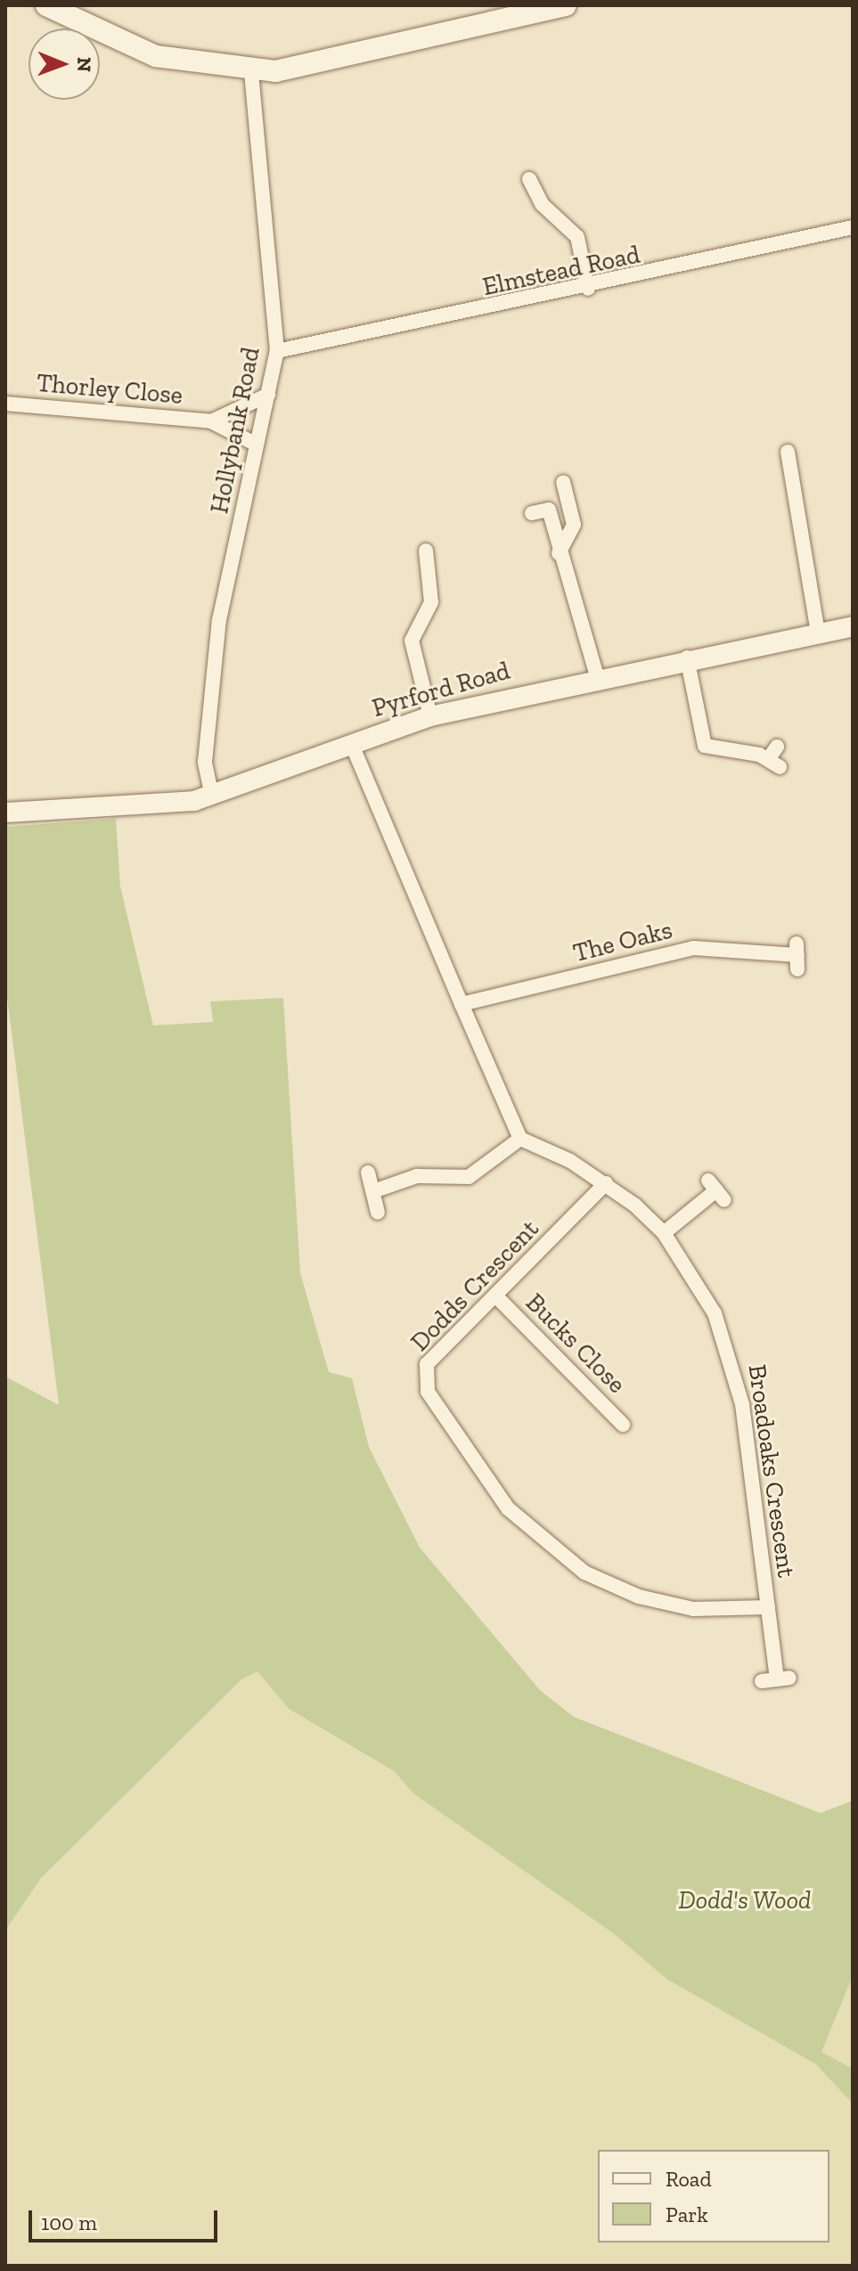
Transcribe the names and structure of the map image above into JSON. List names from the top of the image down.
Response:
{
  "streets": {
    "street": [
      "Elmstead Road",
      "Thorley Close",
      "Hollybank Road",
      "Pyrford Road",
      "The Oaks",
      "Dodds Crescent",
      "Bucks Close",
      "Broadoaks Crescent"
    ]
  },
  "crossings": [
    ["Elmstead Road", "Hollybank Road"],
    ["Thorley Close", "Hollybank Road"],
    ["Hollybank Road", "Pyrford Road"],
    ["Dodds Crescent", "Bucks Close"],
    ["Dodds Crescent", "Broadoaks Crescent"]
  ],
  "parks": ["Dodd's Wood"],
  "legend": ["Road", "Park"],
  "scale_bar": "100 m",
  "north": "right"
}
